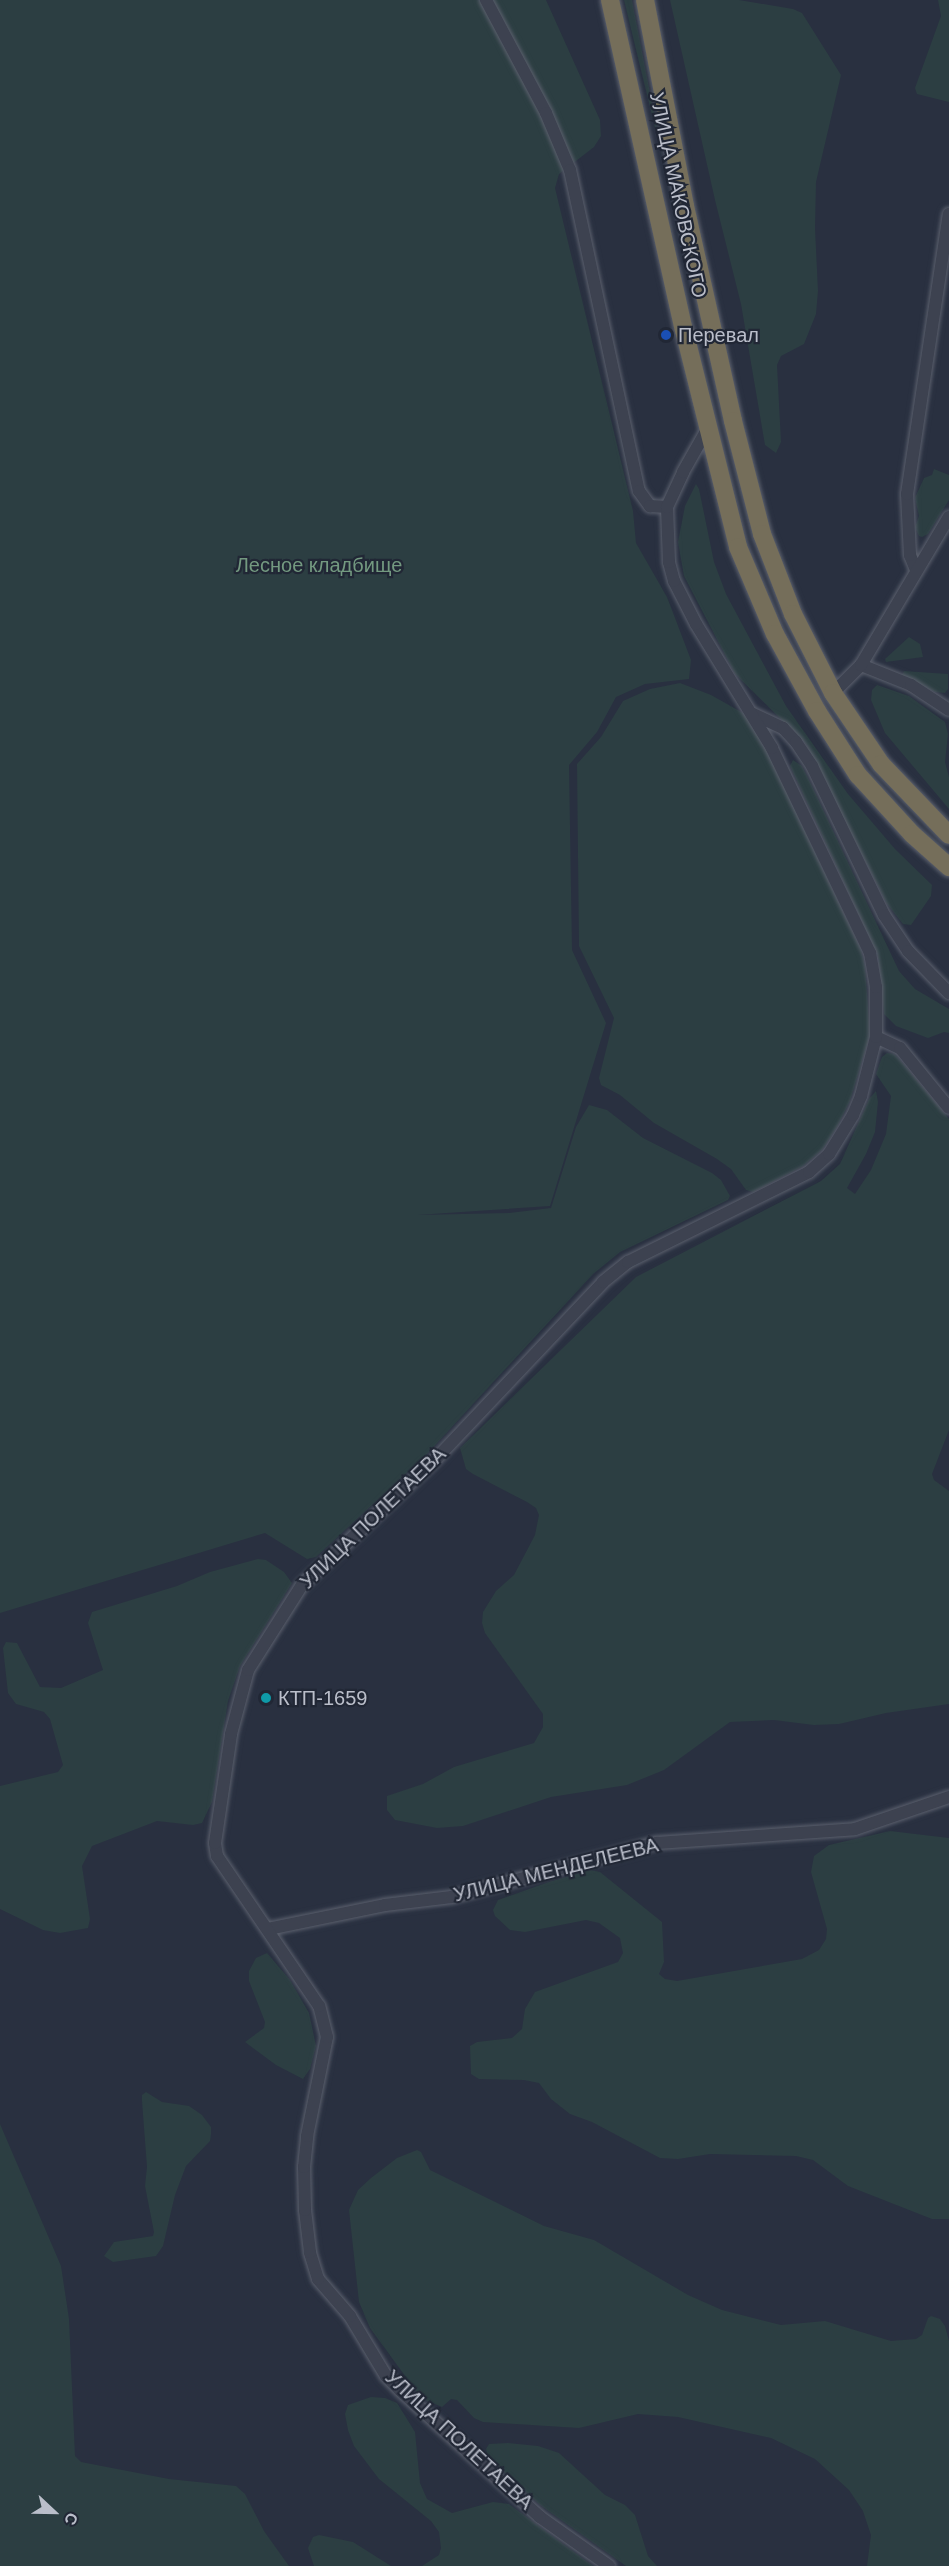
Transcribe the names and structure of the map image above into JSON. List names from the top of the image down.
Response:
{
  "streets": {
    "highway": ["УЛИЦА МАКОВСКОГО"],
    "street": ["УЛИЦА ПОЛЕТАЕВА", "УЛИЦА МЕНДЕЛЕЕВА"]
  },
  "crossings": [
    ["УЛИЦА ПОЛЕТАЕВА", "УЛИЦА МЕНДЕЛЕЕВА"]
  ],
  "parks": ["Лесное кладбище"],
  "places": ["Перевал", "КТП-1659"],
  "north": "right"
}
